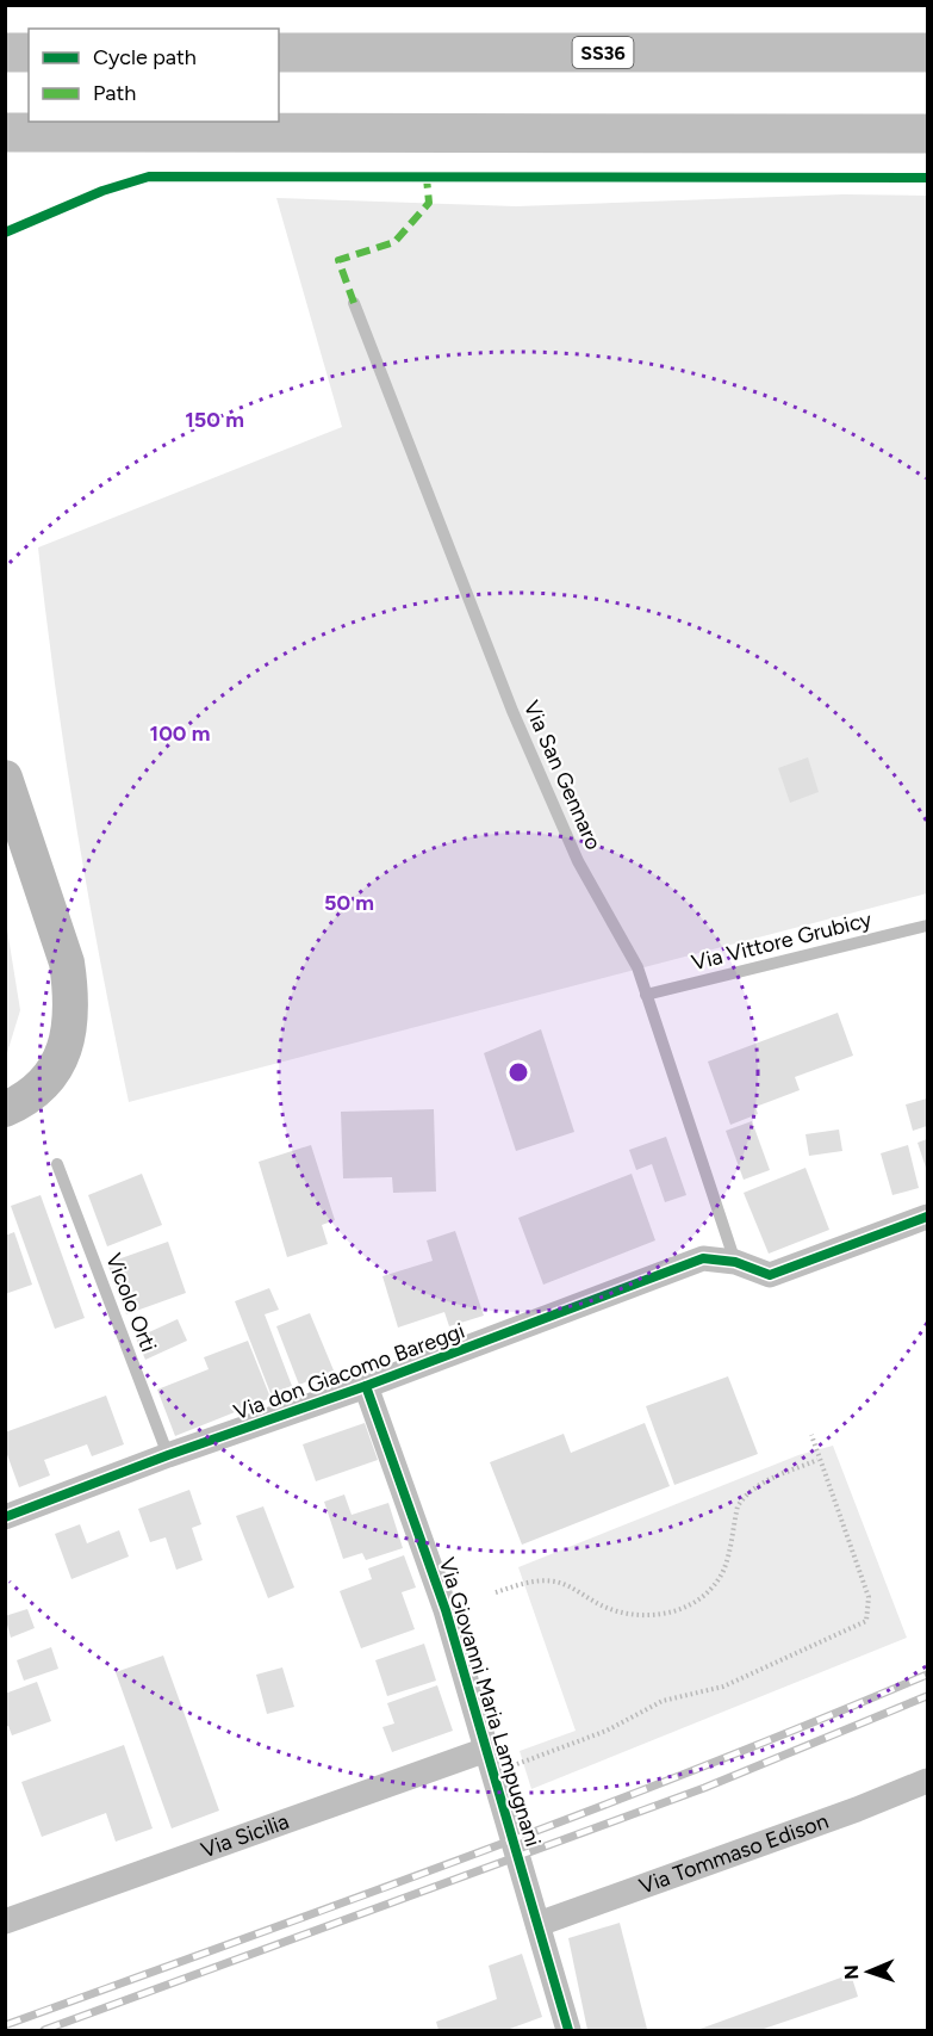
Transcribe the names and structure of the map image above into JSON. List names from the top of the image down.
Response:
{
  "streets": {
    "highway": ["SS36"],
    "street": [
      "Via don Giacomo Bareggi",
      "Via Giovanni Maria Lampugnani",
      "Via Sicilia",
      "Via Tommaso Edison"
    ],
    "lane": ["Via San Gennaro", "Via Vittore Grubicy", "Vicolo Orti"]
  },
  "crossings": [
    ["Via San Gennaro", "Via Vittore Grubicy"],
    ["Via San Gennaro", "Via don Giacomo Bareggi"],
    ["Vicolo Orti", "Via don Giacomo Bareggi"],
    ["Via don Giacomo Bareggi", "Via Giovanni Maria Lampugnani"],
    ["Via Giovanni Maria Lampugnani", "Via Sicilia"],
    ["Via Giovanni Maria Lampugnani", "Via Tommaso Edison"]
  ],
  "legend": ["Cycle path", "Path"],
  "north": "left",
  "rings": ["150 m", "100 m", "50 m"]
}
